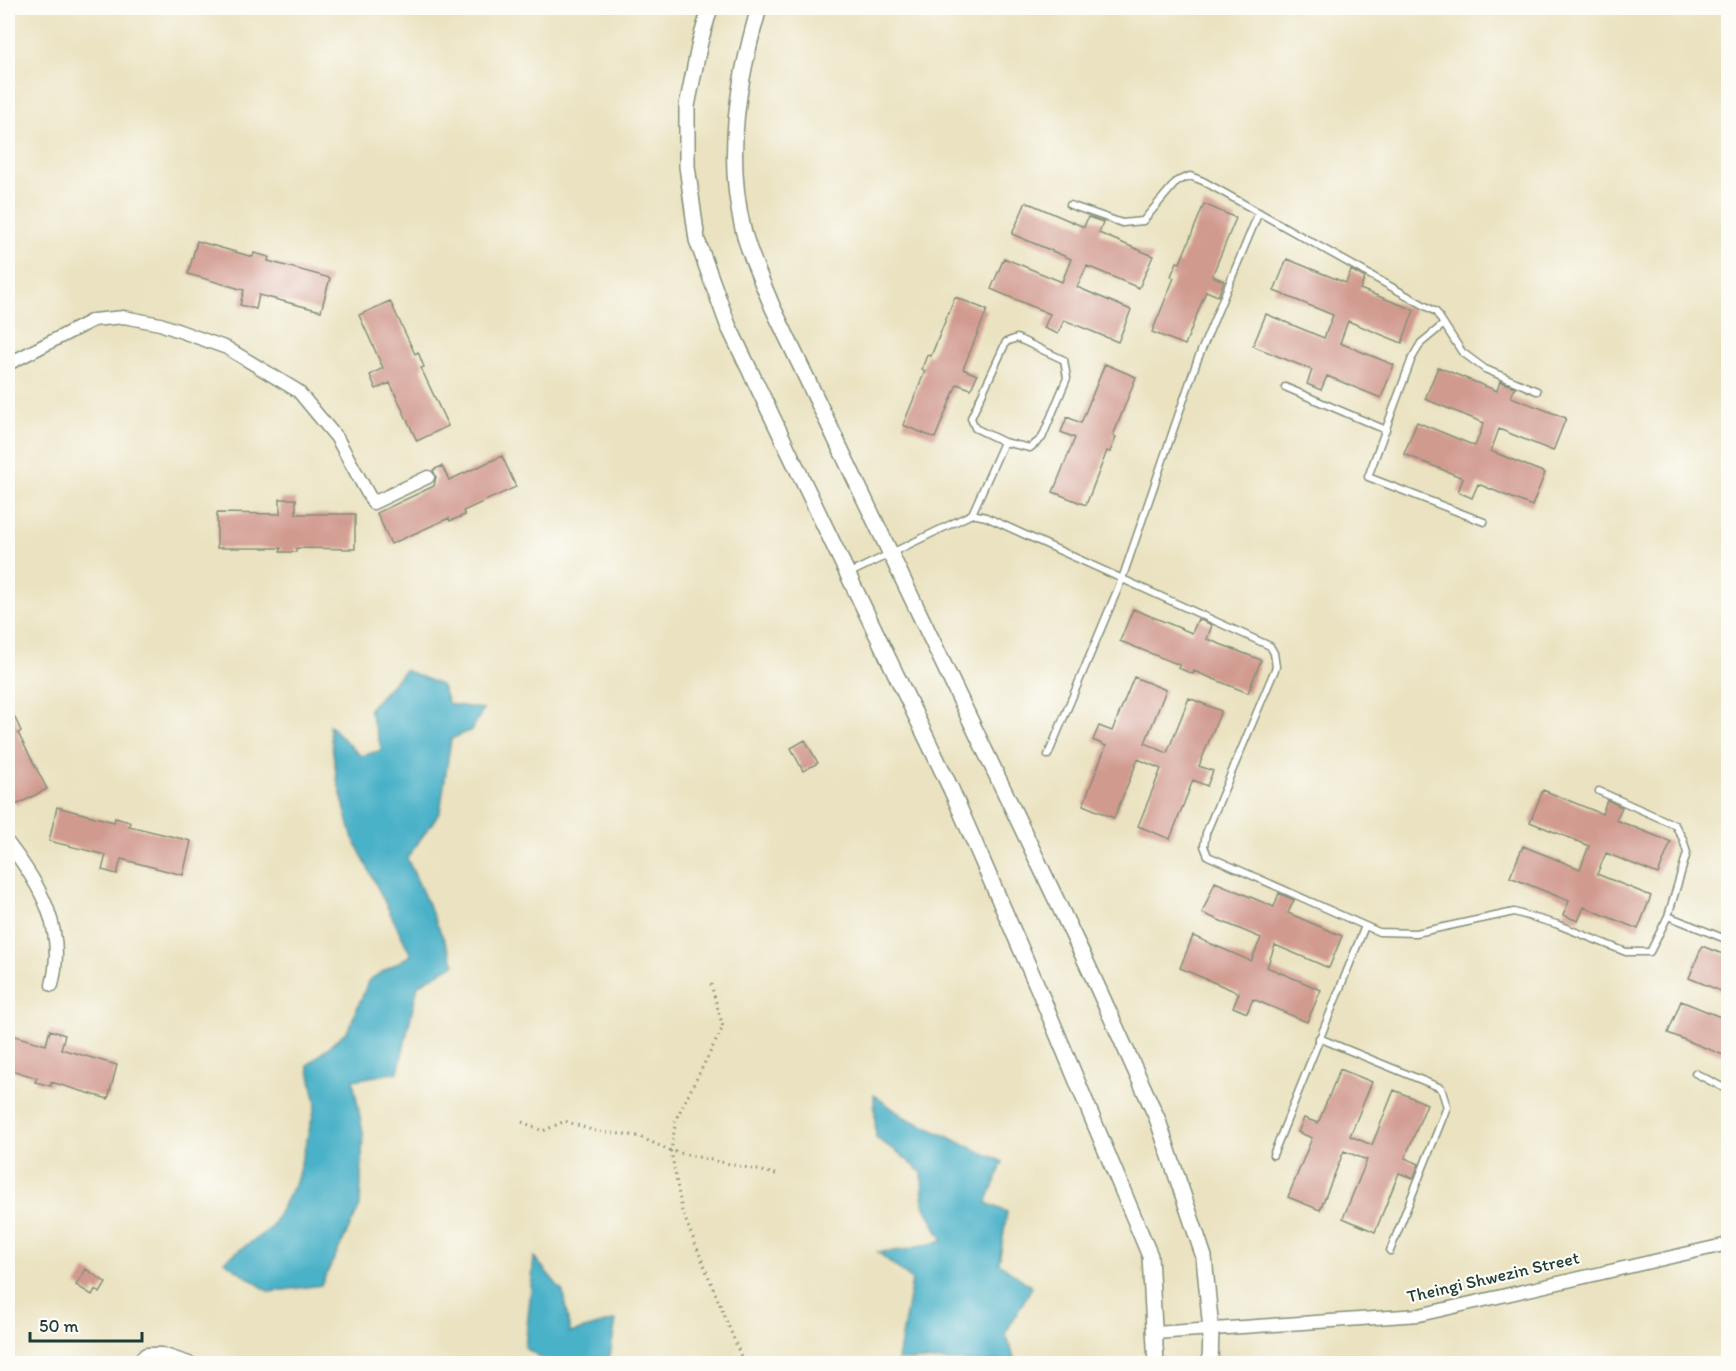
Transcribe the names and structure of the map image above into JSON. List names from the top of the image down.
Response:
{
  "streets": {
    "street": ["Theingi Shwezin Street"]
  },
  "scale_bar": "50 m"
}
